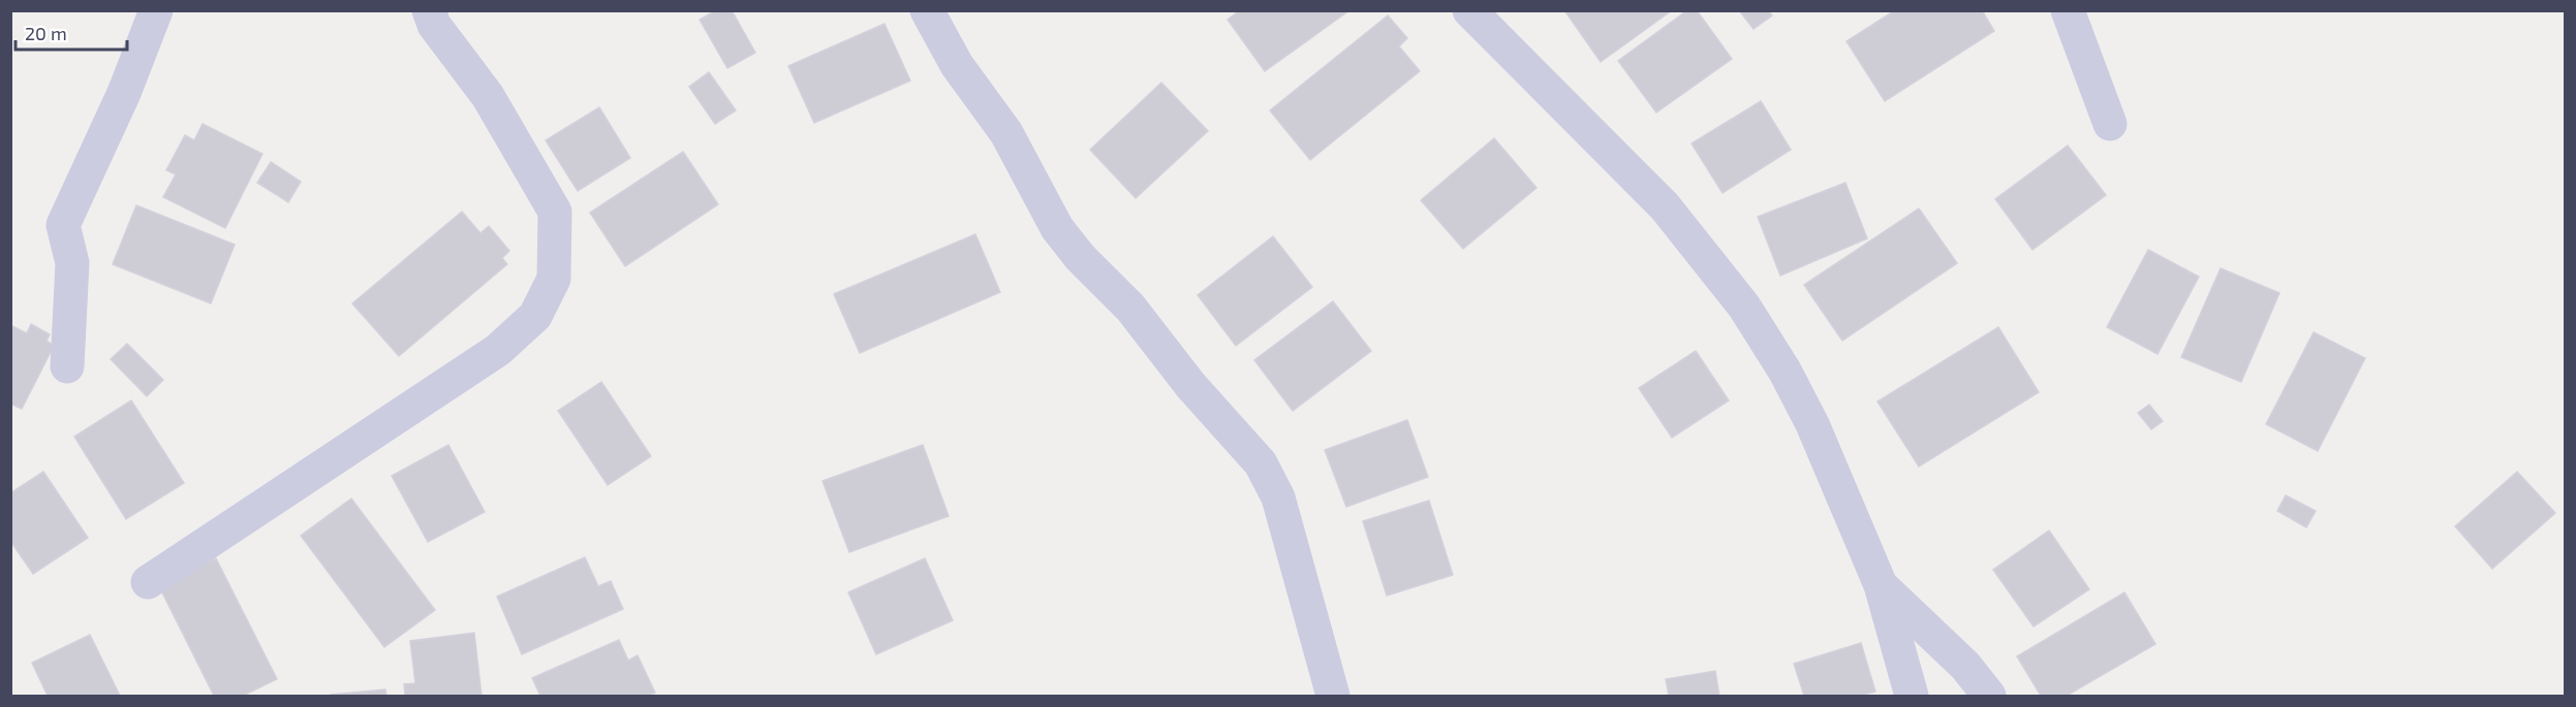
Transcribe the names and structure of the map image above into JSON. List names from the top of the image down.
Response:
{
  "scale_bar": "20 m"
}
